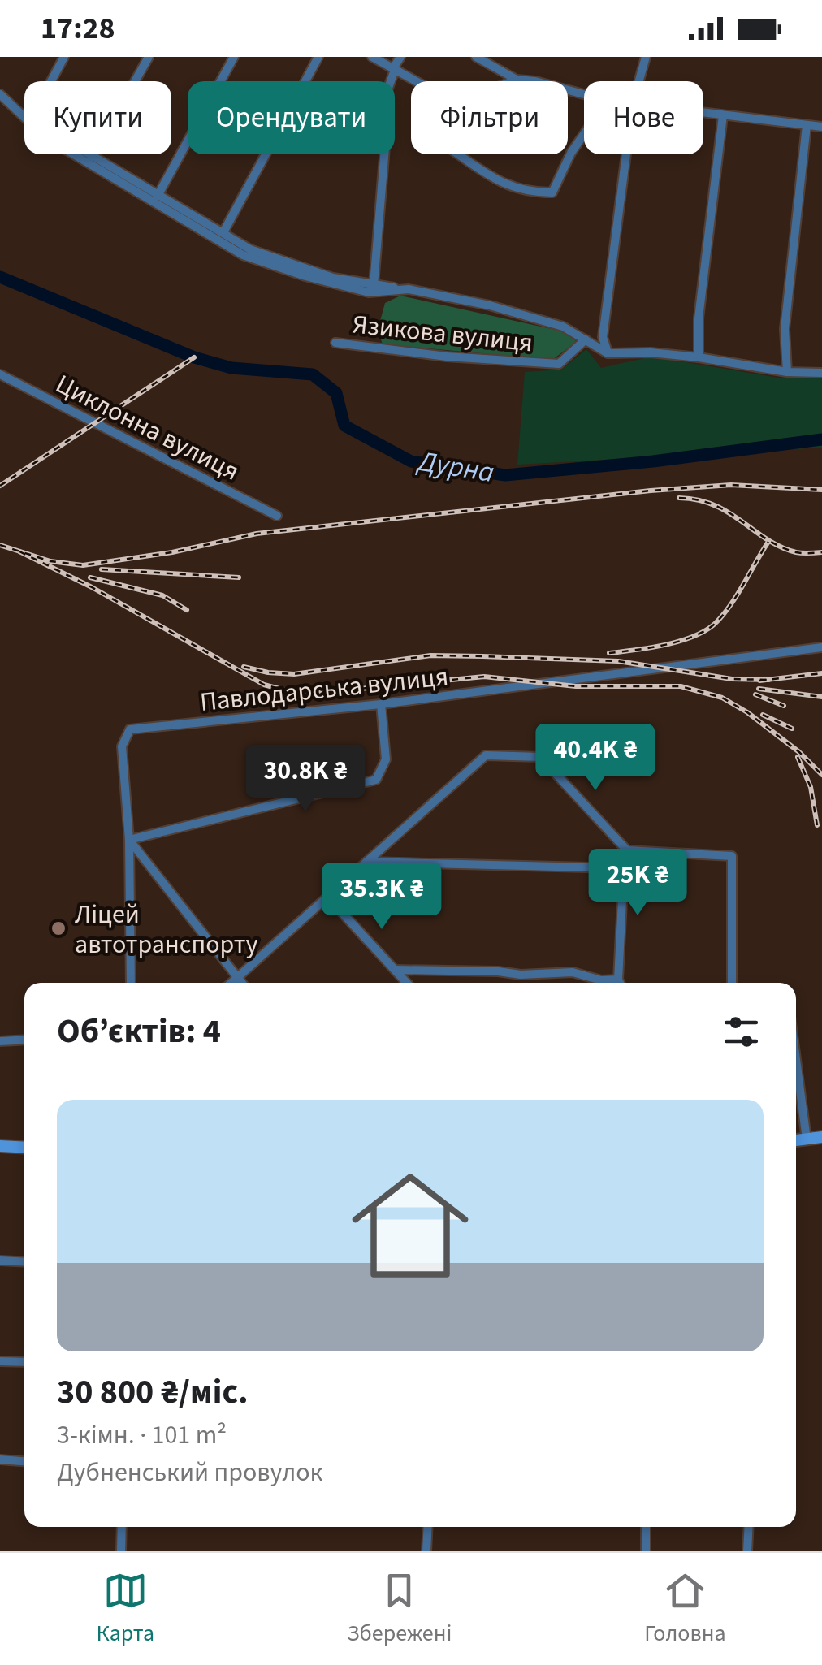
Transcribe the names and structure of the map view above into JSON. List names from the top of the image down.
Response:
{
  "streets": {
    "street": ["Язикова вулиця", "Циклонна вулиця", "Павлодарська вулиця"]
  },
  "water": ["Дурна"],
  "places": ["Ліцей автотранспорту"],
  "page": {
    "status": "17:28",
    "chip": [
      "Купити",
      "Орендувати",
      "Фільтри",
      "Нове"
    ],
    "price": [
      "40.4K ₴",
      "30.8K ₴",
      "25K ₴",
      "35.3K ₴"
    ],
    "heading": "Об’єктів: 4",
    "list": [
      {
        "name": "30 800 ₴/міс.",
        "note": "3-кімн. · 101 m² · Дубненський провулок"
      }
    ],
    "tabs": ["Карта", "Збережені", "Головна"]
  }
}
